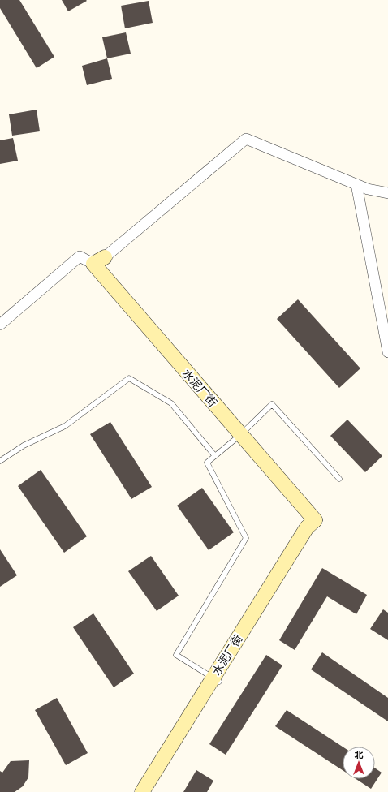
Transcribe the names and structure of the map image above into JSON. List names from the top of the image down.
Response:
{
  "streets": {
    "street": ["水泥厂街"]
  },
  "north": "top"
}
